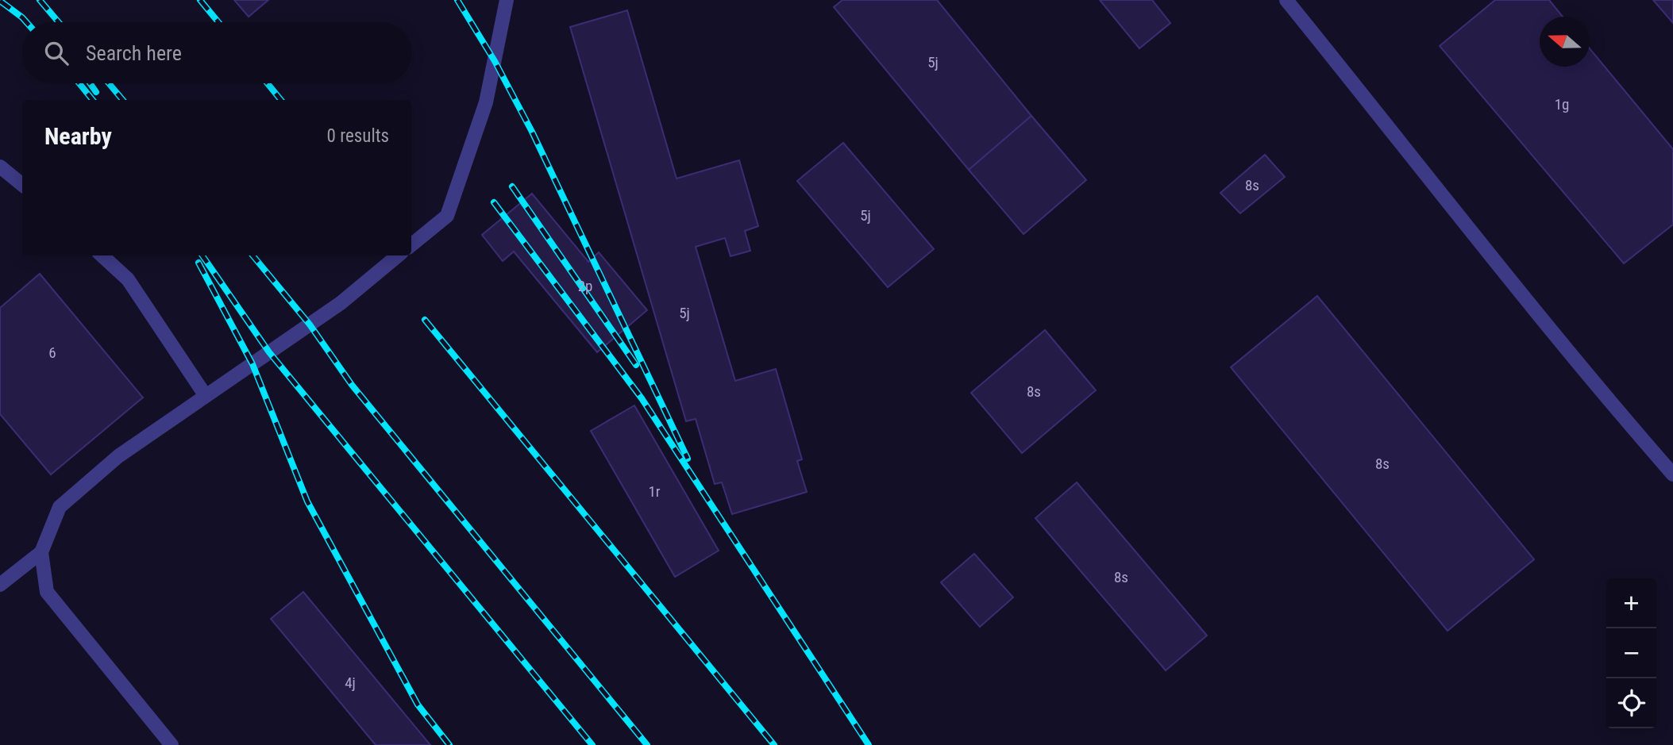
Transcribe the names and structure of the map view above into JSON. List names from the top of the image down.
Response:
{
  "house_numbers": [
    "5j",
    "1g",
    "8s",
    "5j",
    "2p",
    "5j",
    "6",
    "8s",
    "8s",
    "1r",
    "8s",
    "4j"
  ],
  "north": "left",
  "page": {
    "search": "Search here",
    "heading": ["Nearby", "0 results"],
    "map_buttons": ["+", "−"]
  }
}
